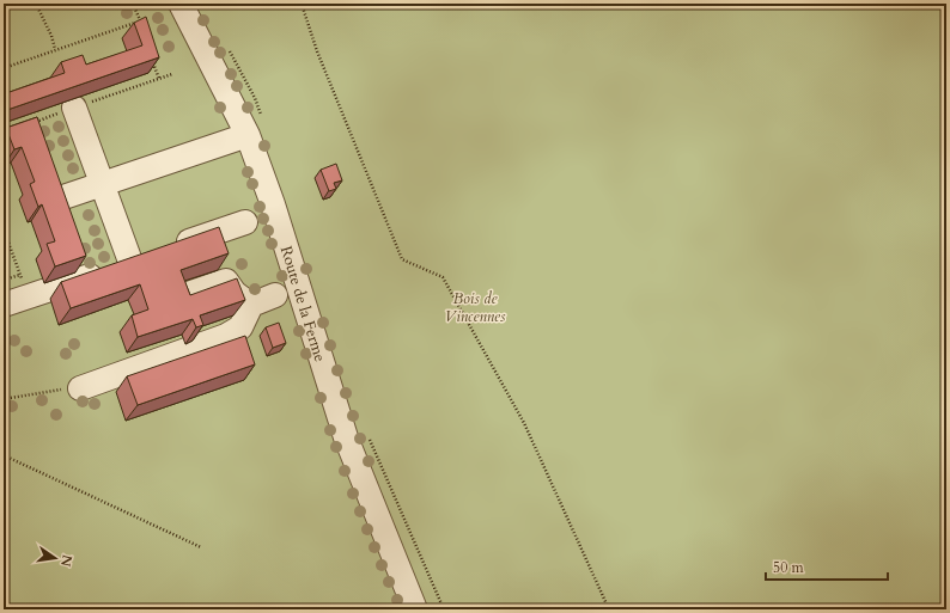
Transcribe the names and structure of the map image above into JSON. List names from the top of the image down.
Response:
{
  "streets": {
    "street": ["Route de la Ferme"]
  },
  "parks": ["Bois de Vincennes"],
  "scale_bar": "50 m",
  "north": "right"
}
